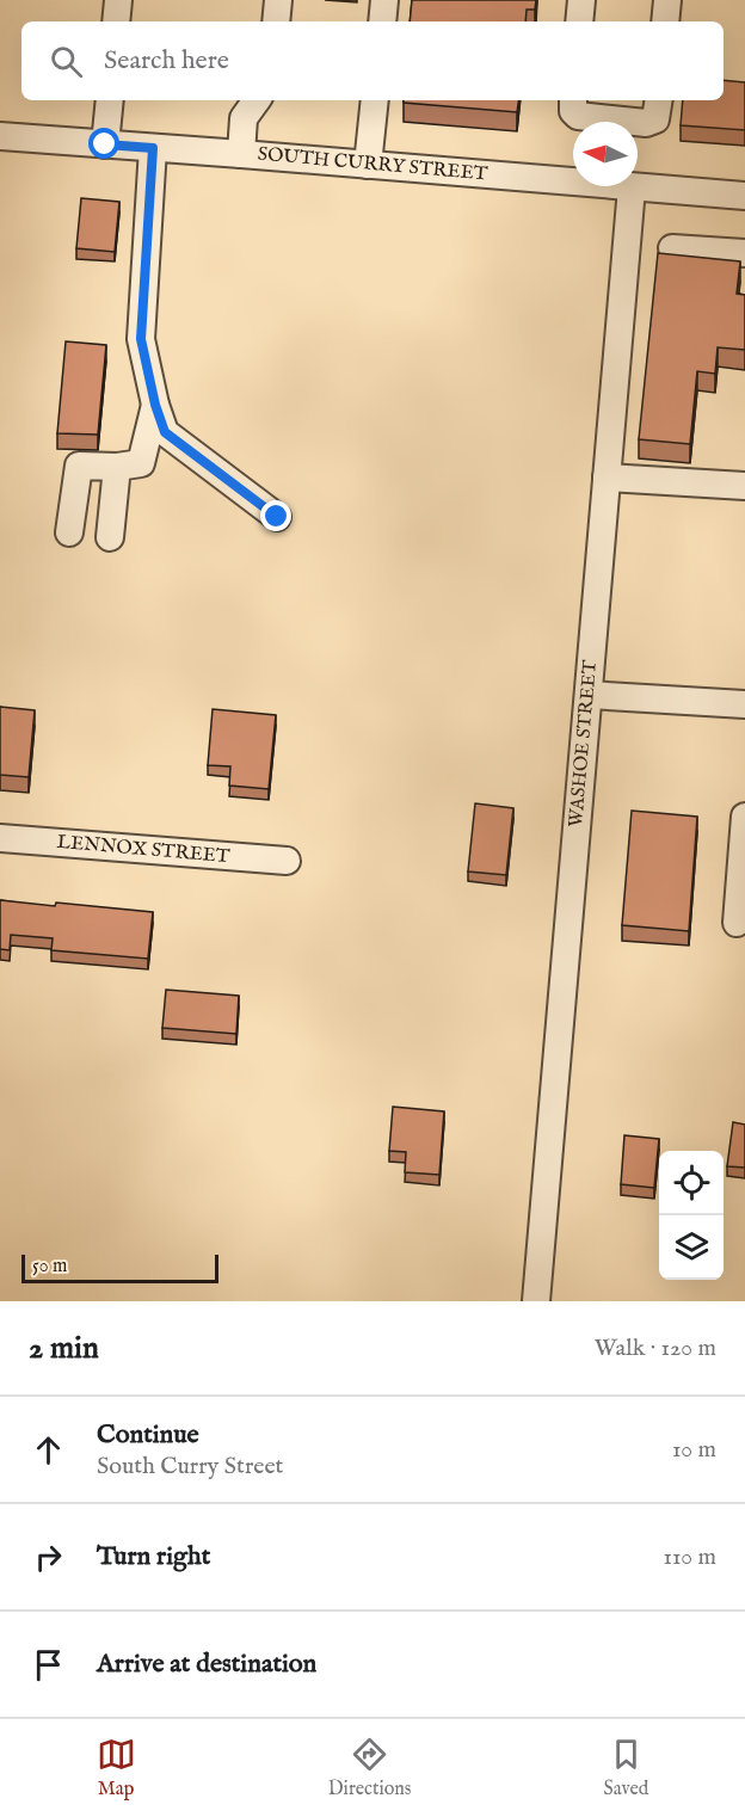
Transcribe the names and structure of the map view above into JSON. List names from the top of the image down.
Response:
{
  "streets": {
    "street": ["SOUTH CURRY STREET", "WASHOE STREET", "LENNOX STREET"]
  },
  "crossings": [
    ["SOUTH CURRY STREET", "WASHOE STREET"]
  ],
  "scale_bar": "50 m",
  "north": "left",
  "page": {
    "search": "Search here",
    "scale": "50 m",
    "heading": ["2 min", "Walk · 120 m"],
    "list": [
      ["Continue", "South Curry Street", "10 m"],
      ["Turn right", "110 m"],
      "Arrive at destination"
    ],
    "nav": ["Map", "Directions", "Saved"]
  }
}
